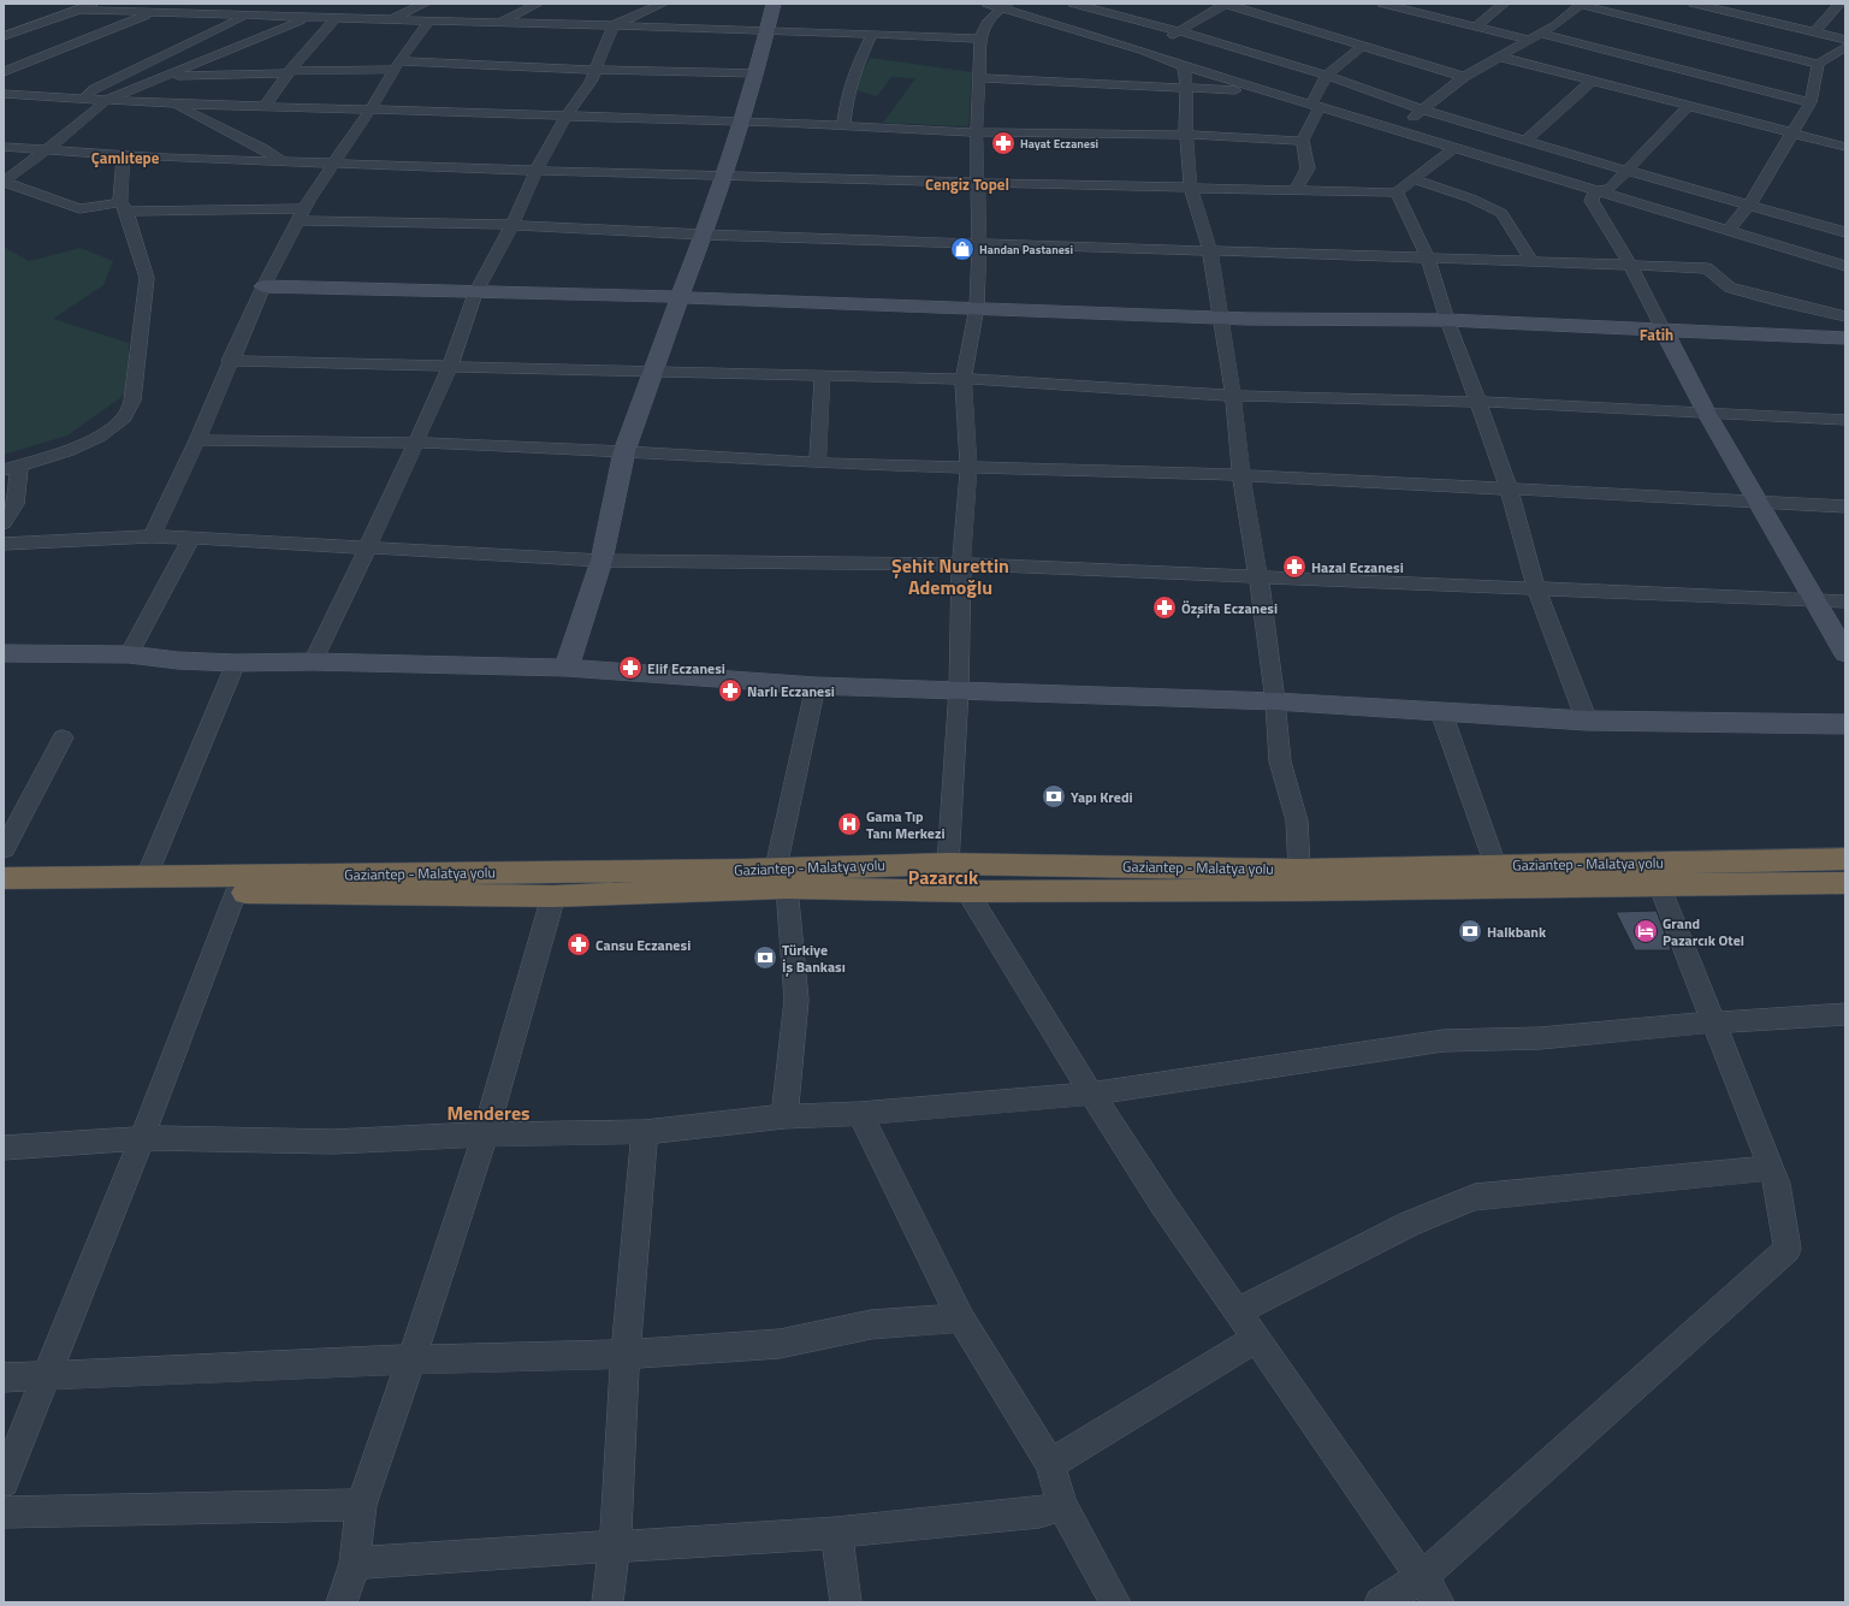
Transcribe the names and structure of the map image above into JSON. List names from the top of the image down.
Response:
{
  "streets": {
    "highway": ["Gaziantep - Malatya yolu"]
  },
  "districts": [
    "Çamlıtepe",
    "Cengiz Topel",
    "Fatih",
    "Şehit Nurettin Ademoğlu",
    "Pazarcık",
    "Menderes"
  ],
  "places": {
    "pharmacy": [
      "Hayat Eczanesi",
      "Hazal Eczanesi",
      "Özşifa Eczanesi",
      "Elif Eczanesi",
      "Narlı Eczanesi",
      "Cansu Eczanesi"
    ],
    "shop": ["Handan Pastanesi"],
    "bank": ["Yapı Kredi", "Halkbank", "Türkiye İş Bankası"],
    "hospital": ["Gama Tıp Tanı Merkezi"],
    "hotel": ["Grand Pazarcık Otel"]
  }
}
